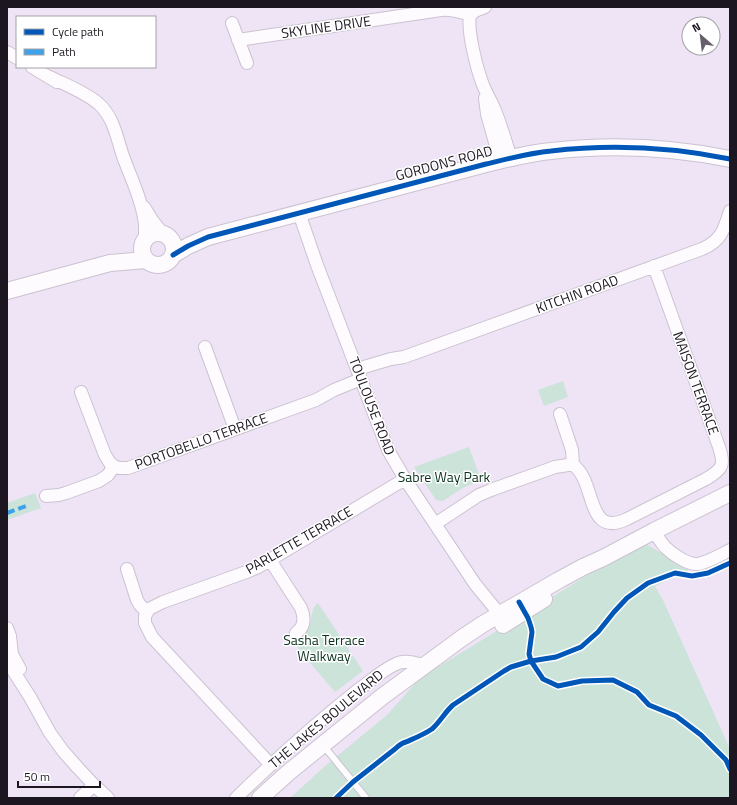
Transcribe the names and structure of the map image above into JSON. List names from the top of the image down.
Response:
{
  "streets": {
    "street": [
      "SKYLINE DRIVE",
      "GORDONS ROAD",
      "KITCHIN ROAD",
      "MAISON TERRACE",
      "TOULOUSE ROAD",
      "PORTOBELLO TERRACE",
      "PARLETTE TERRACE",
      "THE LAKES BOULEVARD"
    ]
  },
  "crossings": [
    ["GORDONS ROAD", "TOULOUSE ROAD"],
    ["KITCHIN ROAD", "MAISON TERRACE"],
    ["KITCHIN ROAD", "TOULOUSE ROAD"],
    ["KITCHIN ROAD", "PORTOBELLO TERRACE"],
    ["TOULOUSE ROAD", "PORTOBELLO TERRACE"],
    ["TOULOUSE ROAD", "PARLETTE TERRACE"],
    ["TOULOUSE ROAD", "THE LAKES BOULEVARD"]
  ],
  "parks": ["Sabre Way Park", "Sasha Terrace Walkway"],
  "legend": ["Cycle path", "Path"],
  "scale_bar": "50 m",
  "north": "top left"
}
